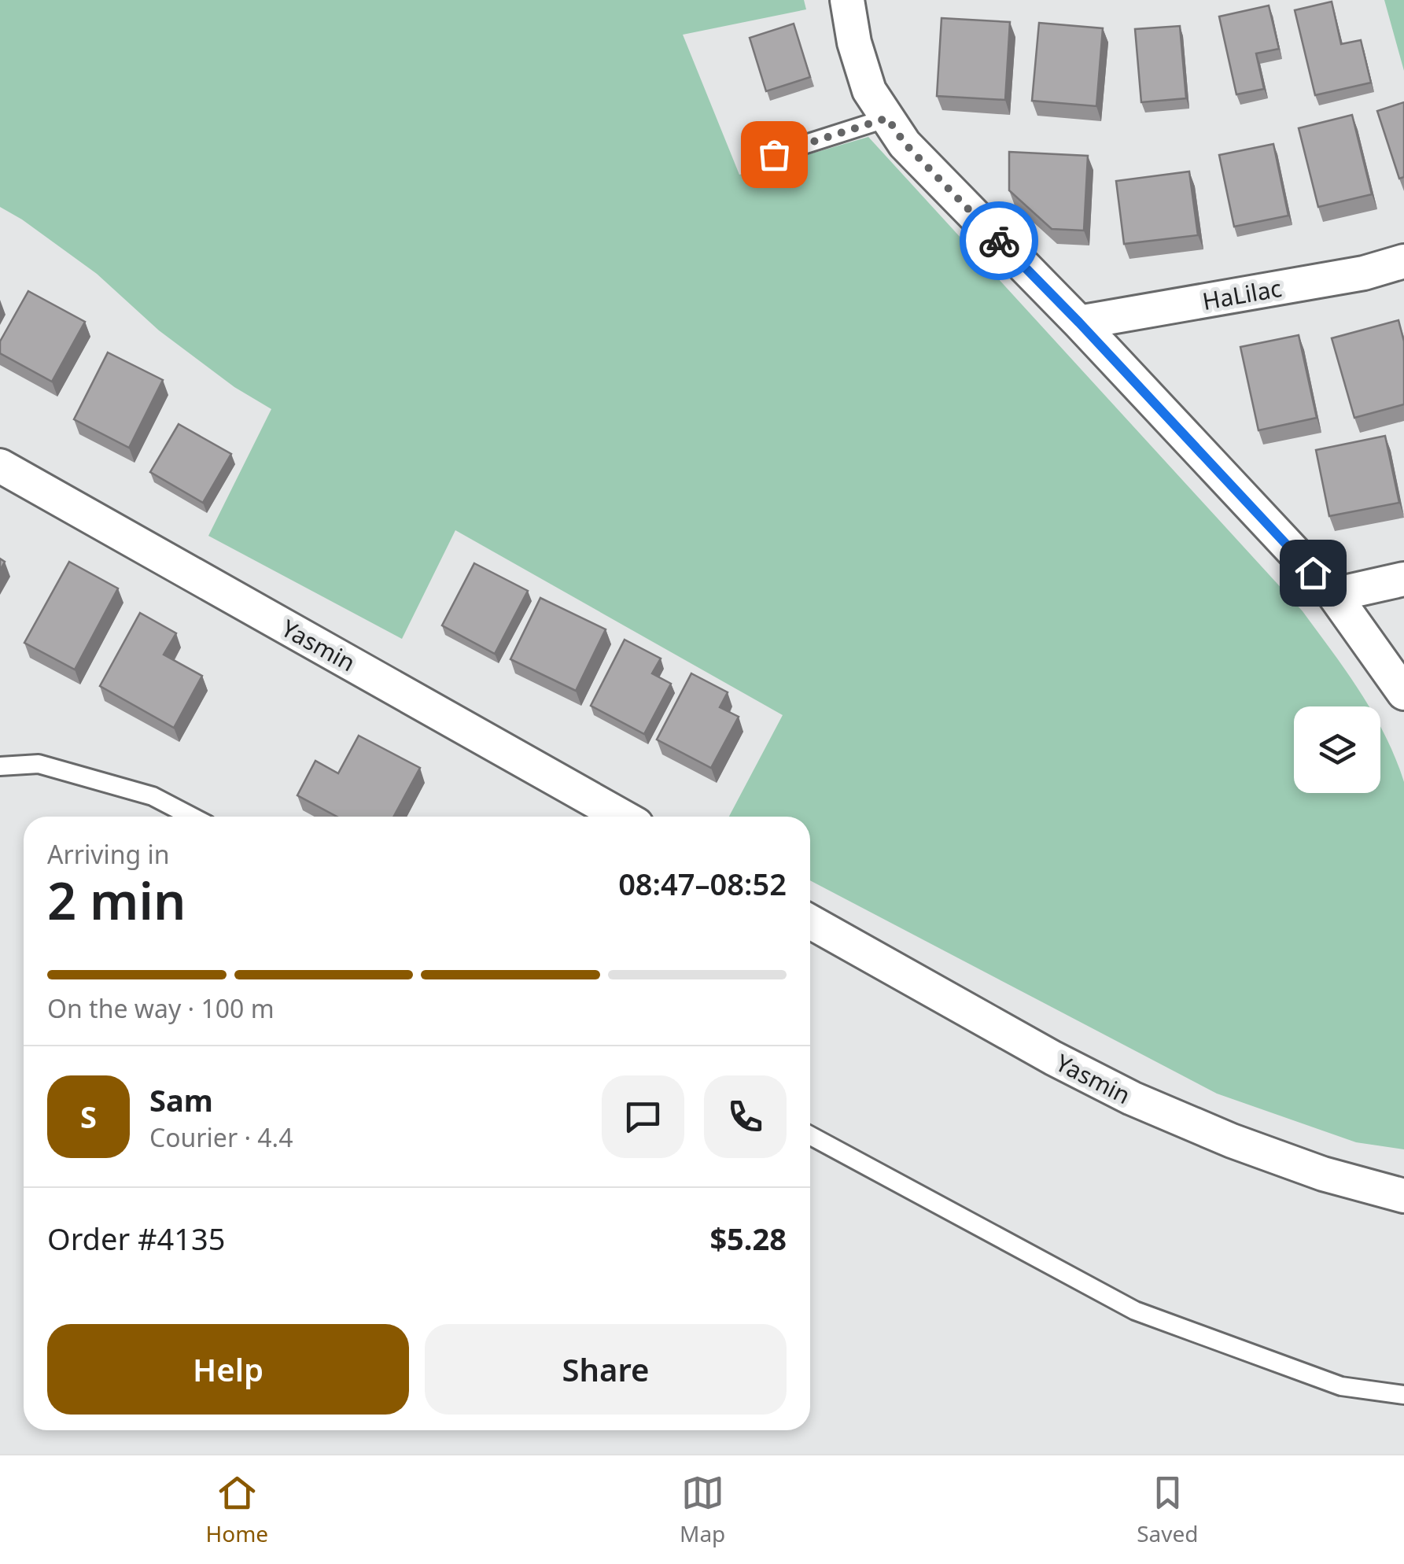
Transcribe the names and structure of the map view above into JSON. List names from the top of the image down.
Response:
{
  "streets": {
    "street": ["HaLilac", "Yasmin"]
  },
  "page": {
    "heading": ["2 min", "Arriving in", "08:47–08:52"],
    "panel": [
      "Sam",
      "Courier · 4.4",
      "Order #4135",
      "$5.28"
    ],
    "bar": "On the way · 100 m",
    "round": "S",
    "buttons": ["Help", "Share"],
    "tabs": ["Home", "Map", "Saved"]
  }
}
